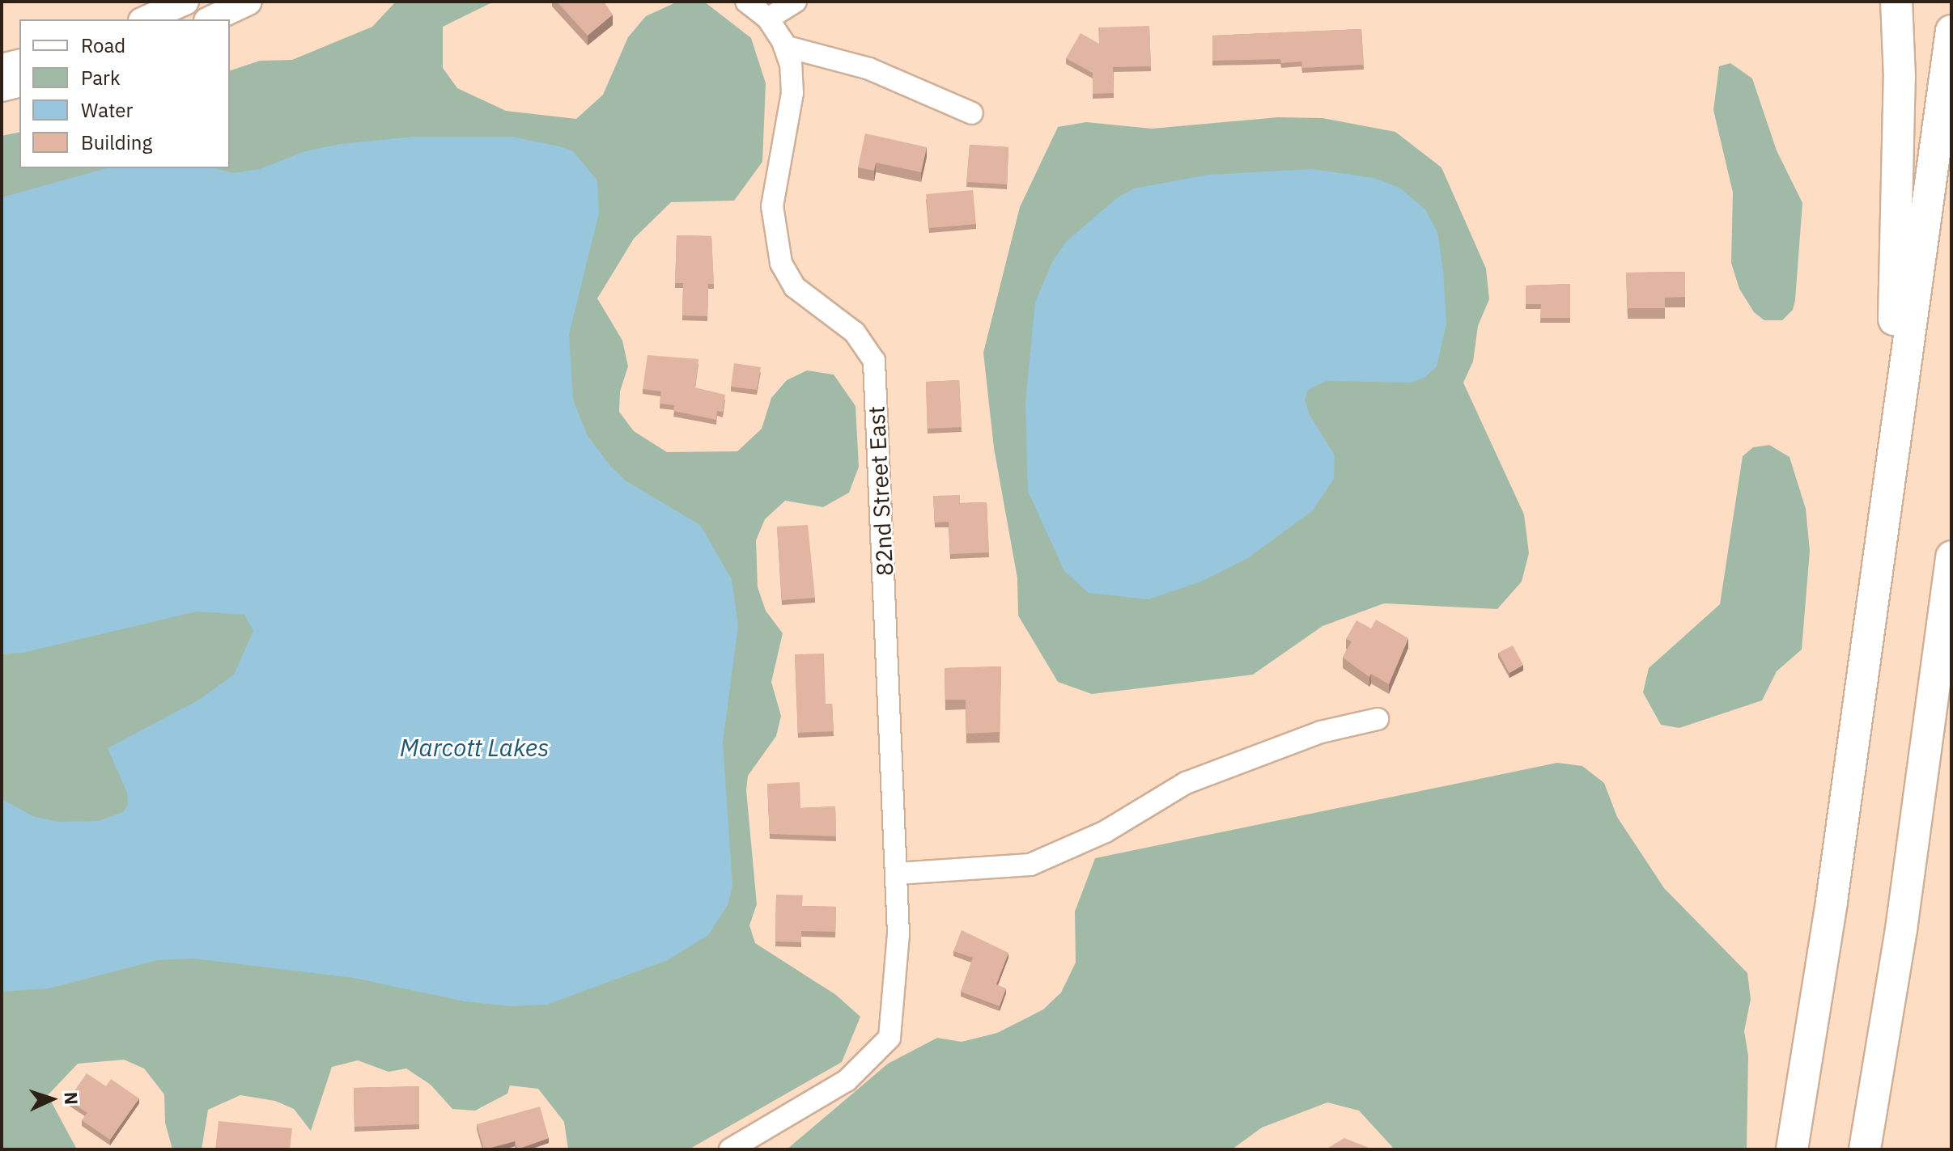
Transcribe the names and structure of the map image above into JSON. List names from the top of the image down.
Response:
{
  "streets": {
    "street": ["82nd Street East"]
  },
  "water": ["Marcott Lakes"],
  "legend": [
    "Road",
    "Park",
    "Water",
    "Building"
  ],
  "north": "right"
}
